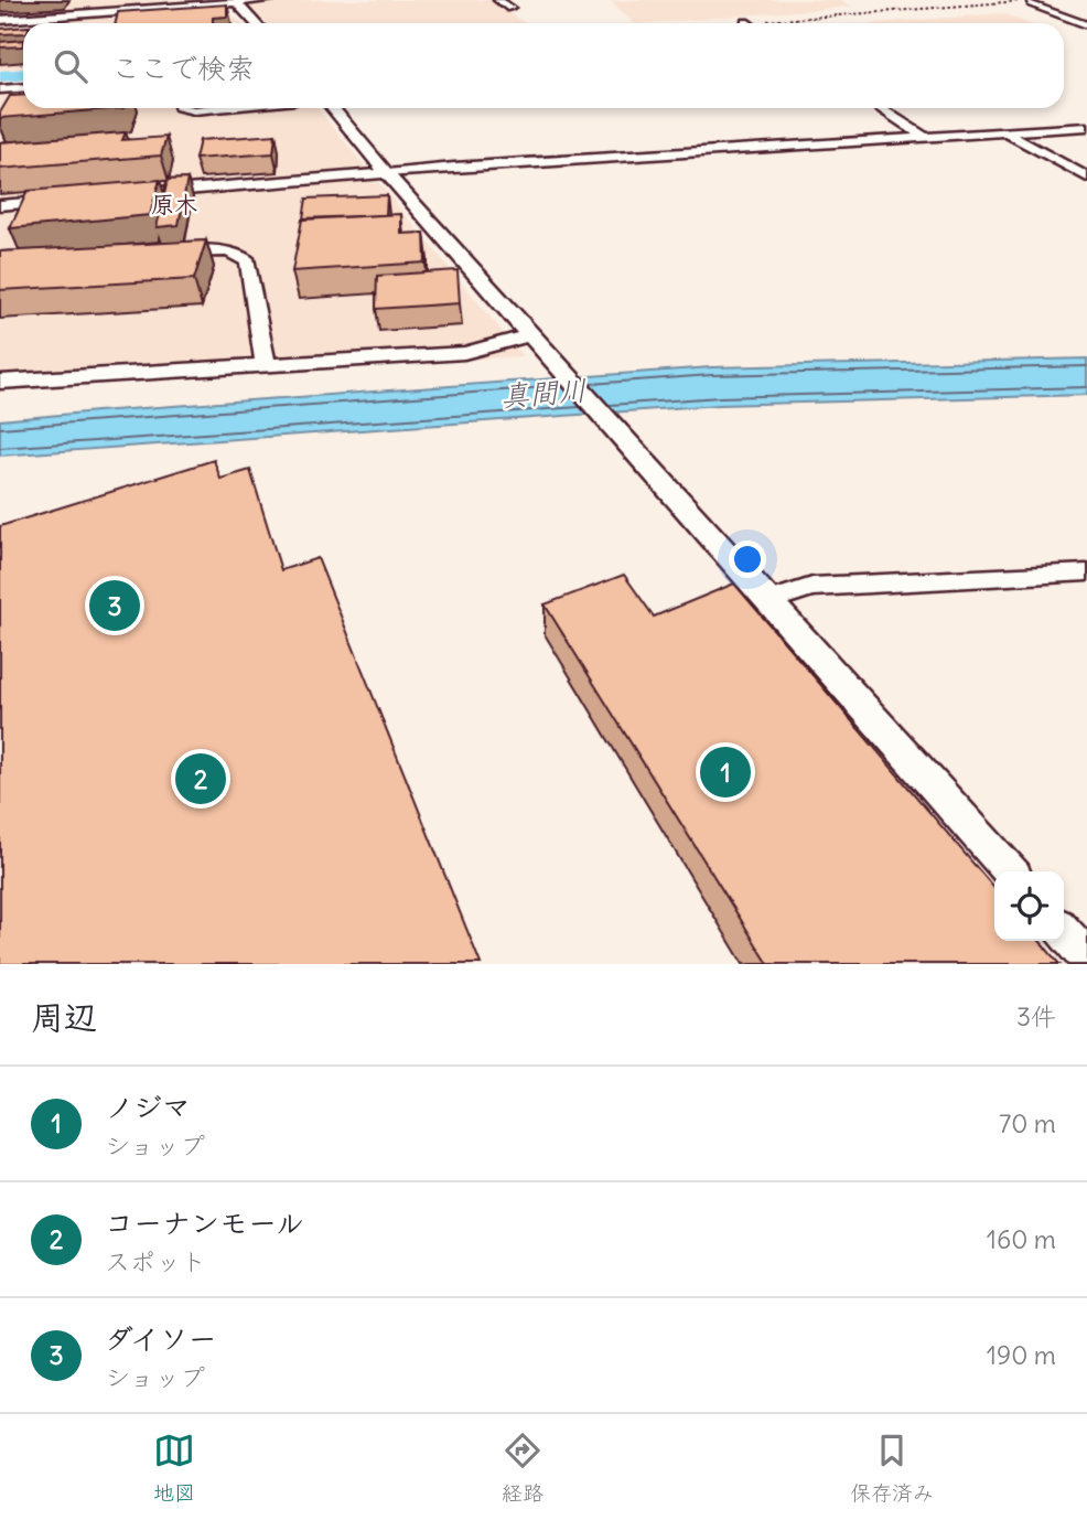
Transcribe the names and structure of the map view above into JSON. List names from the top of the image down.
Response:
{
  "districts": ["原木"],
  "water": ["真間川"],
  "page": {
    "search": "ここで検索",
    "pins": ["3", "1", "2"],
    "heading": ["周辺", "3件"],
    "list": [
      {
        "mark": "1",
        "name": "ノジマ",
        "note": "ショップ",
        "value": "70 m"
      },
      {
        "mark": "2",
        "name": "コーナンモール",
        "note": "スポット",
        "value": "160 m"
      },
      {
        "mark": "3",
        "name": "ダイソー",
        "note": "ショップ",
        "value": "190 m"
      }
    ],
    "nav": ["地図", "経路", "保存済み"]
  }
}
